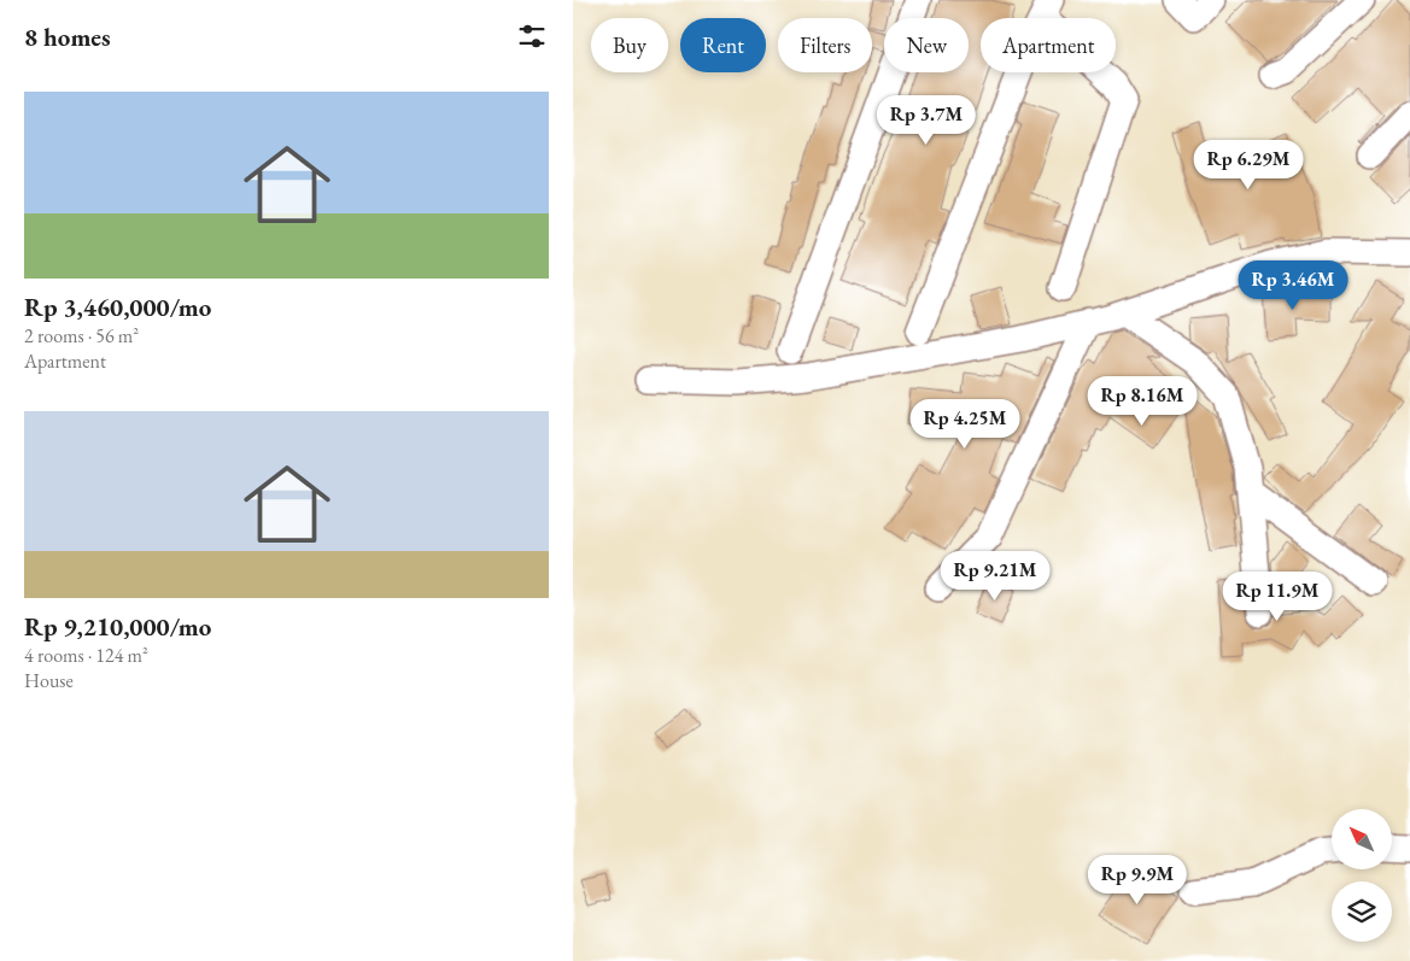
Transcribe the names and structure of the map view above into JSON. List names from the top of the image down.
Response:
{
  "north": "top left",
  "page": {
    "heading": "8 homes",
    "chip": [
      "Buy",
      "Rent",
      "Filters",
      "New",
      "Apartment"
    ],
    "list": [
      {
        "name": "Rp 3,460,000/mo",
        "note": "2 rooms · 56 m² · Apartment"
      },
      {
        "name": "Rp 9,210,000/mo",
        "note": "4 rooms · 124 m² · House"
      }
    ],
    "price": [
      "Rp 3.7M",
      "Rp 6.29M",
      "Rp 3.46M",
      "Rp 8.16M",
      "Rp 4.25M",
      "Rp 9.21M",
      "Rp 11.9M",
      "Rp 9.9M"
    ]
  }
}
